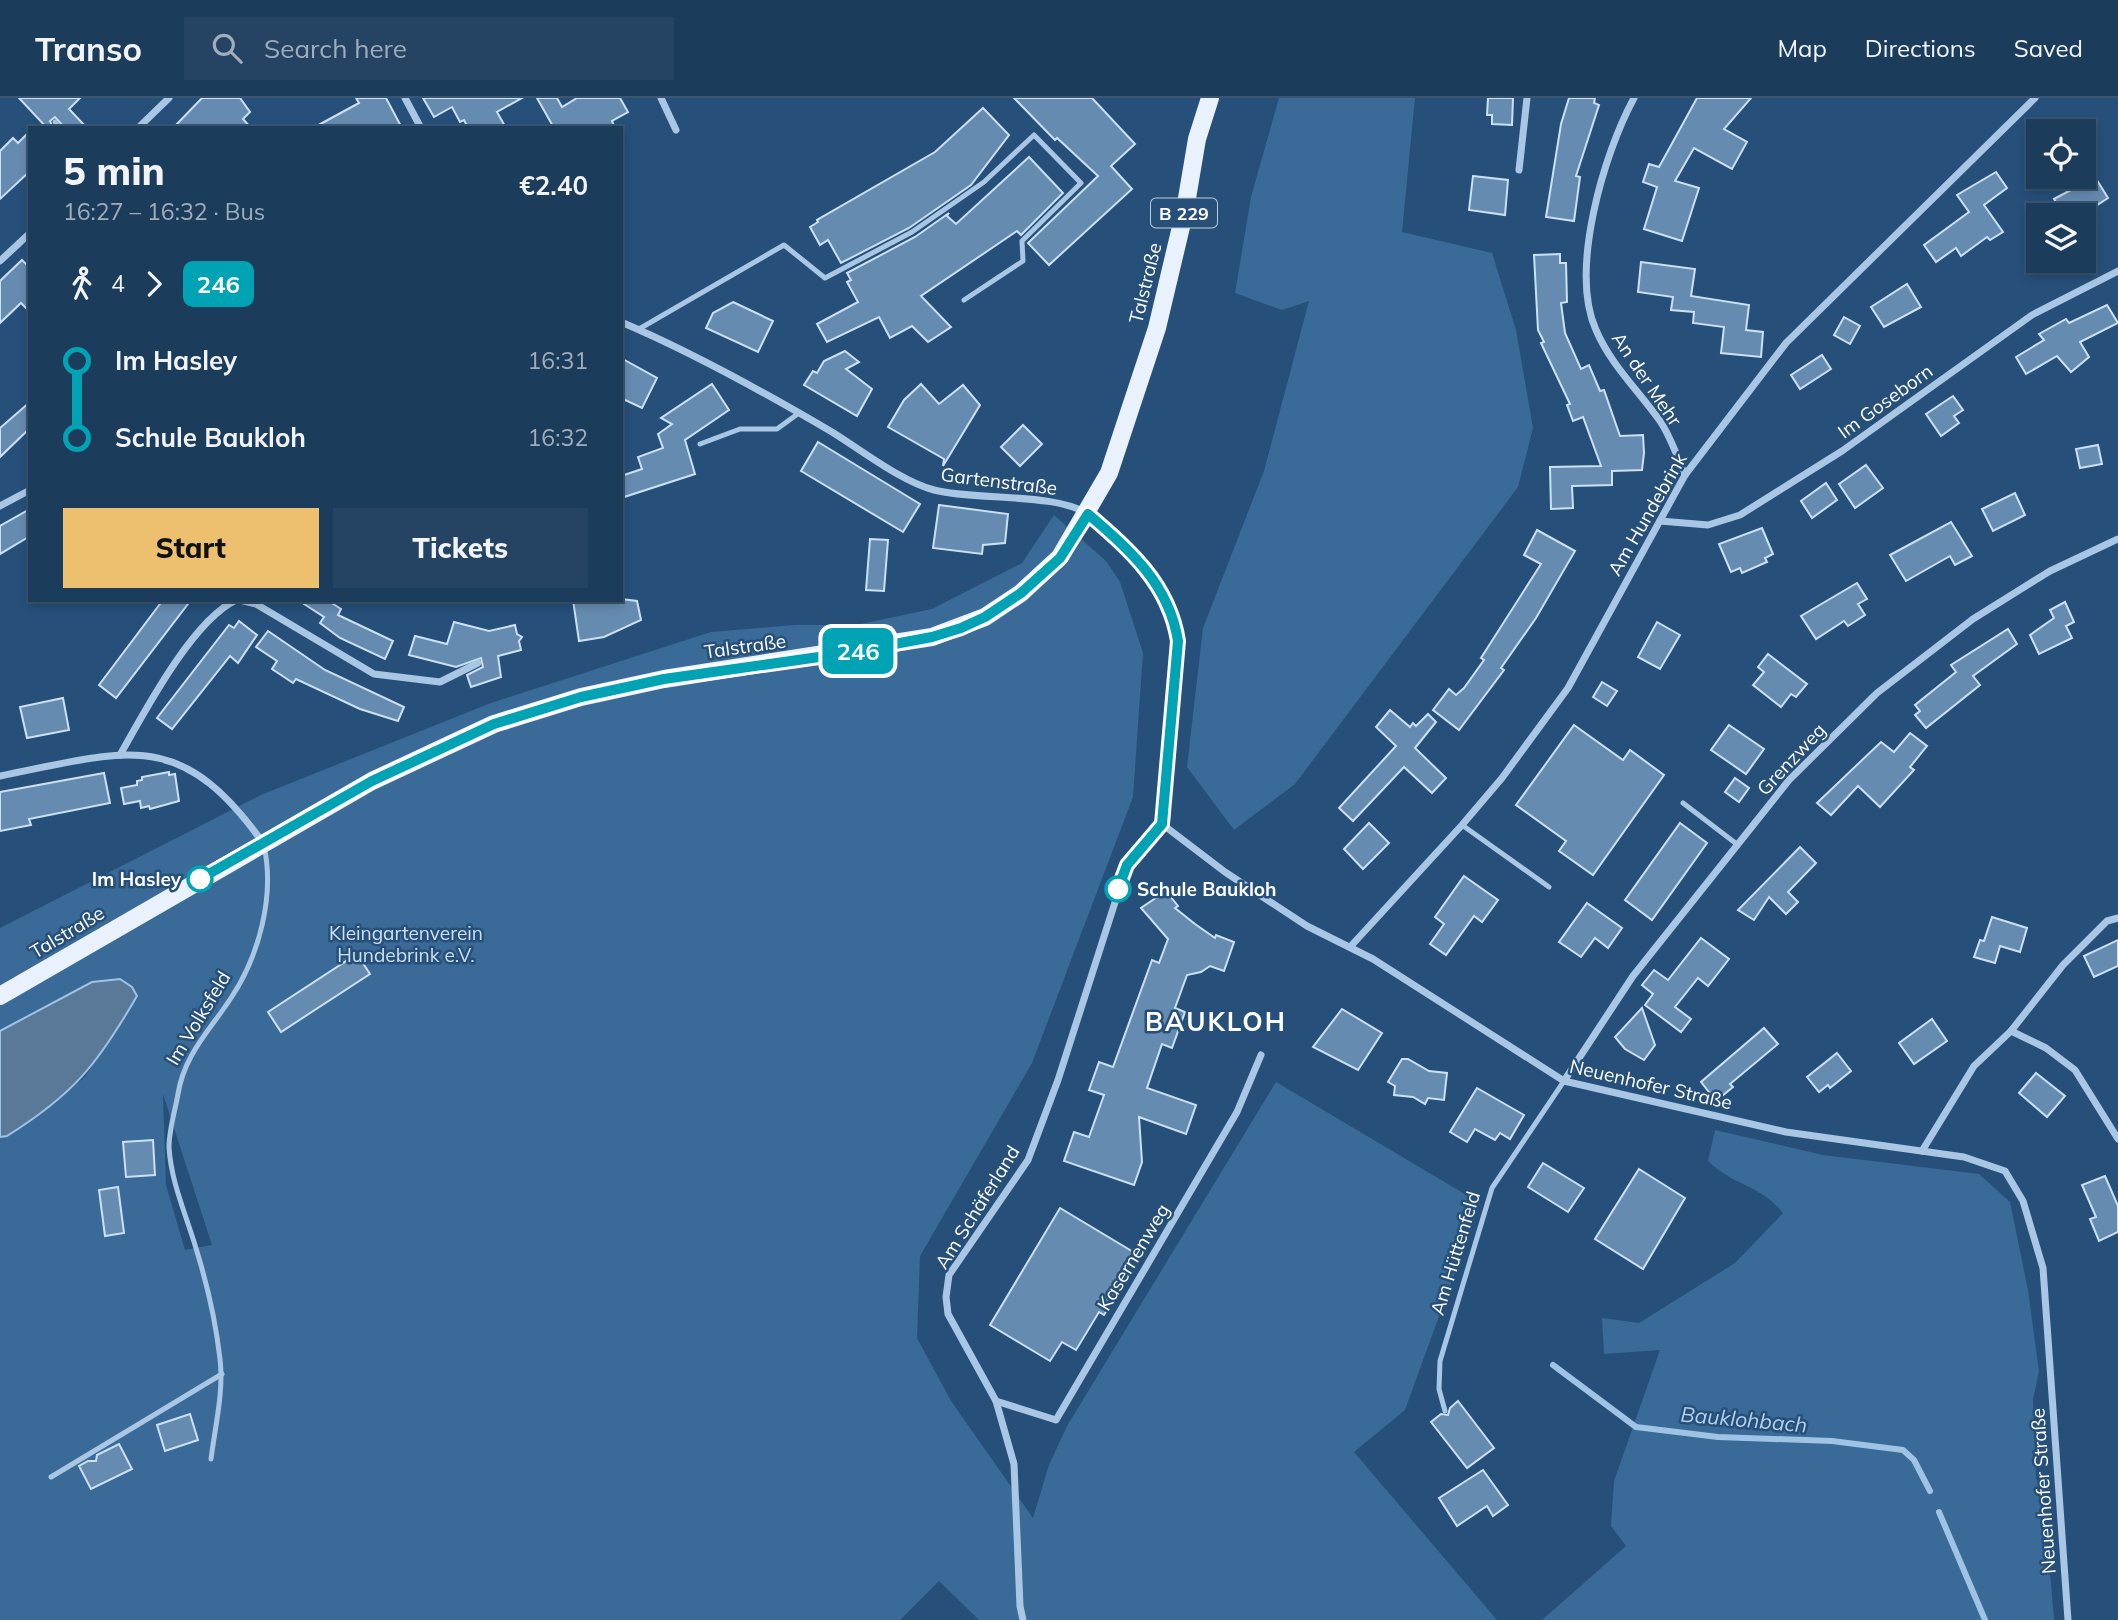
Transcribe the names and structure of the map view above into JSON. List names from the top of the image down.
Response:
{
  "streets": {
    "main road": ["B 229", "Talstraße"],
    "street": [
      "An der Mehr",
      "Im Goseborn",
      "Gartenstraße",
      "Am Hundebrink",
      "Grenzweg",
      "Neuenhofer Straße",
      "Am Schäferland",
      "Kasernenweg"
    ],
    "lane": ["Im Volksfeld", "Am Hüttenfeld"]
  },
  "crossings": [
    ["Talstraße", "Gartenstraße"],
    ["Talstraße", "Im Volksfeld"],
    ["An der Mehr", "Am Hundebrink"],
    ["Im Goseborn", "Am Hundebrink"],
    ["Am Hundebrink", "Neuenhofer Straße"],
    ["Grenzweg", "Neuenhofer Straße"],
    ["Grenzweg", "Am Hüttenfeld"],
    ["Neuenhofer Straße", "Am Schäferland"],
    ["Neuenhofer Straße", "Am Hüttenfeld"],
    ["Am Schäferland", "Kasernenweg"]
  ],
  "districts": ["BAUKLOH"],
  "water": ["Bauklohbach"],
  "parks": ["Kleingartenverein Hundebrink e.V."],
  "places": ["Im Hasley", "Schule Baukloh"],
  "lines": ["bus line 246"],
  "page": {
    "header": "Transo",
    "search": "Search here",
    "nav": ["Map", "Directions", "Saved"],
    "on_map": "246",
    "heading": ["5 min", "16:27 – 16:32 · Bus", "€2.40"],
    "legs": ["4", "246"],
    "list": [
      {
        "name": "Im Hasley",
        "value": "16:31"
      },
      {
        "name": "Schule Baukloh",
        "value": "16:32"
      }
    ],
    "buttons": ["Start", "Tickets"]
  }
}
